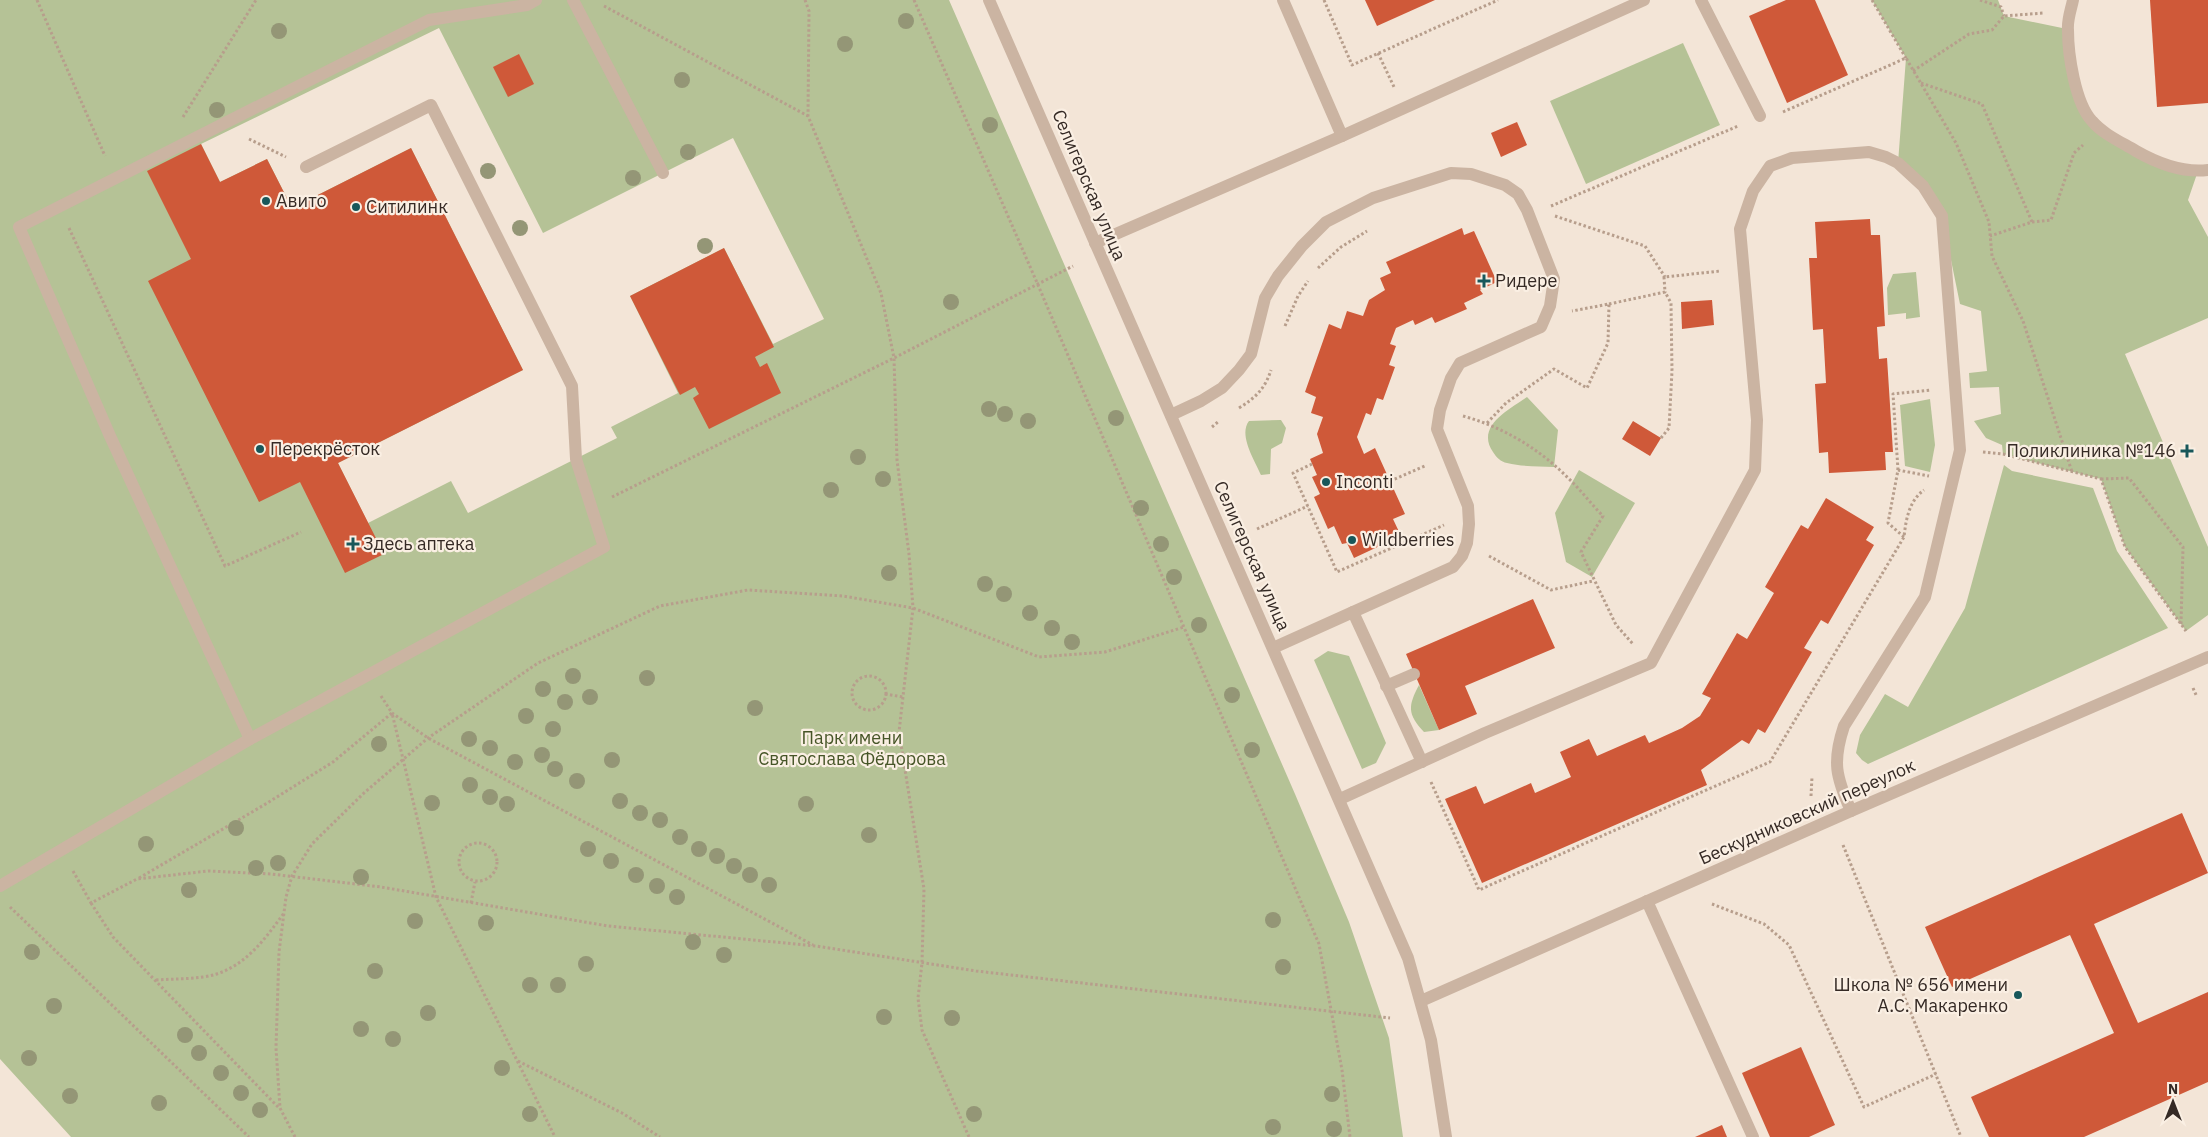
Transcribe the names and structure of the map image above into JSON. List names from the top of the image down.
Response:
{
  "streets": {
    "street": ["Селигерская улица", "Бескудниковский переулок"]
  },
  "crossings": [
    ["Селигерская улица", "Бескудниковский переулок"]
  ],
  "parks": ["Парк имени Святослава Фёдорова"],
  "places": {
    "other": [
      "Авито",
      "Ситилинк",
      "Перекрёсток",
      "Inconti",
      "Wildberries",
      "Школа № 656 имени А.С. Макаренко"
    ],
    "health": ["Ридере", "Поликлиника №146", "Здесь аптека"]
  },
  "north": "top"
}
